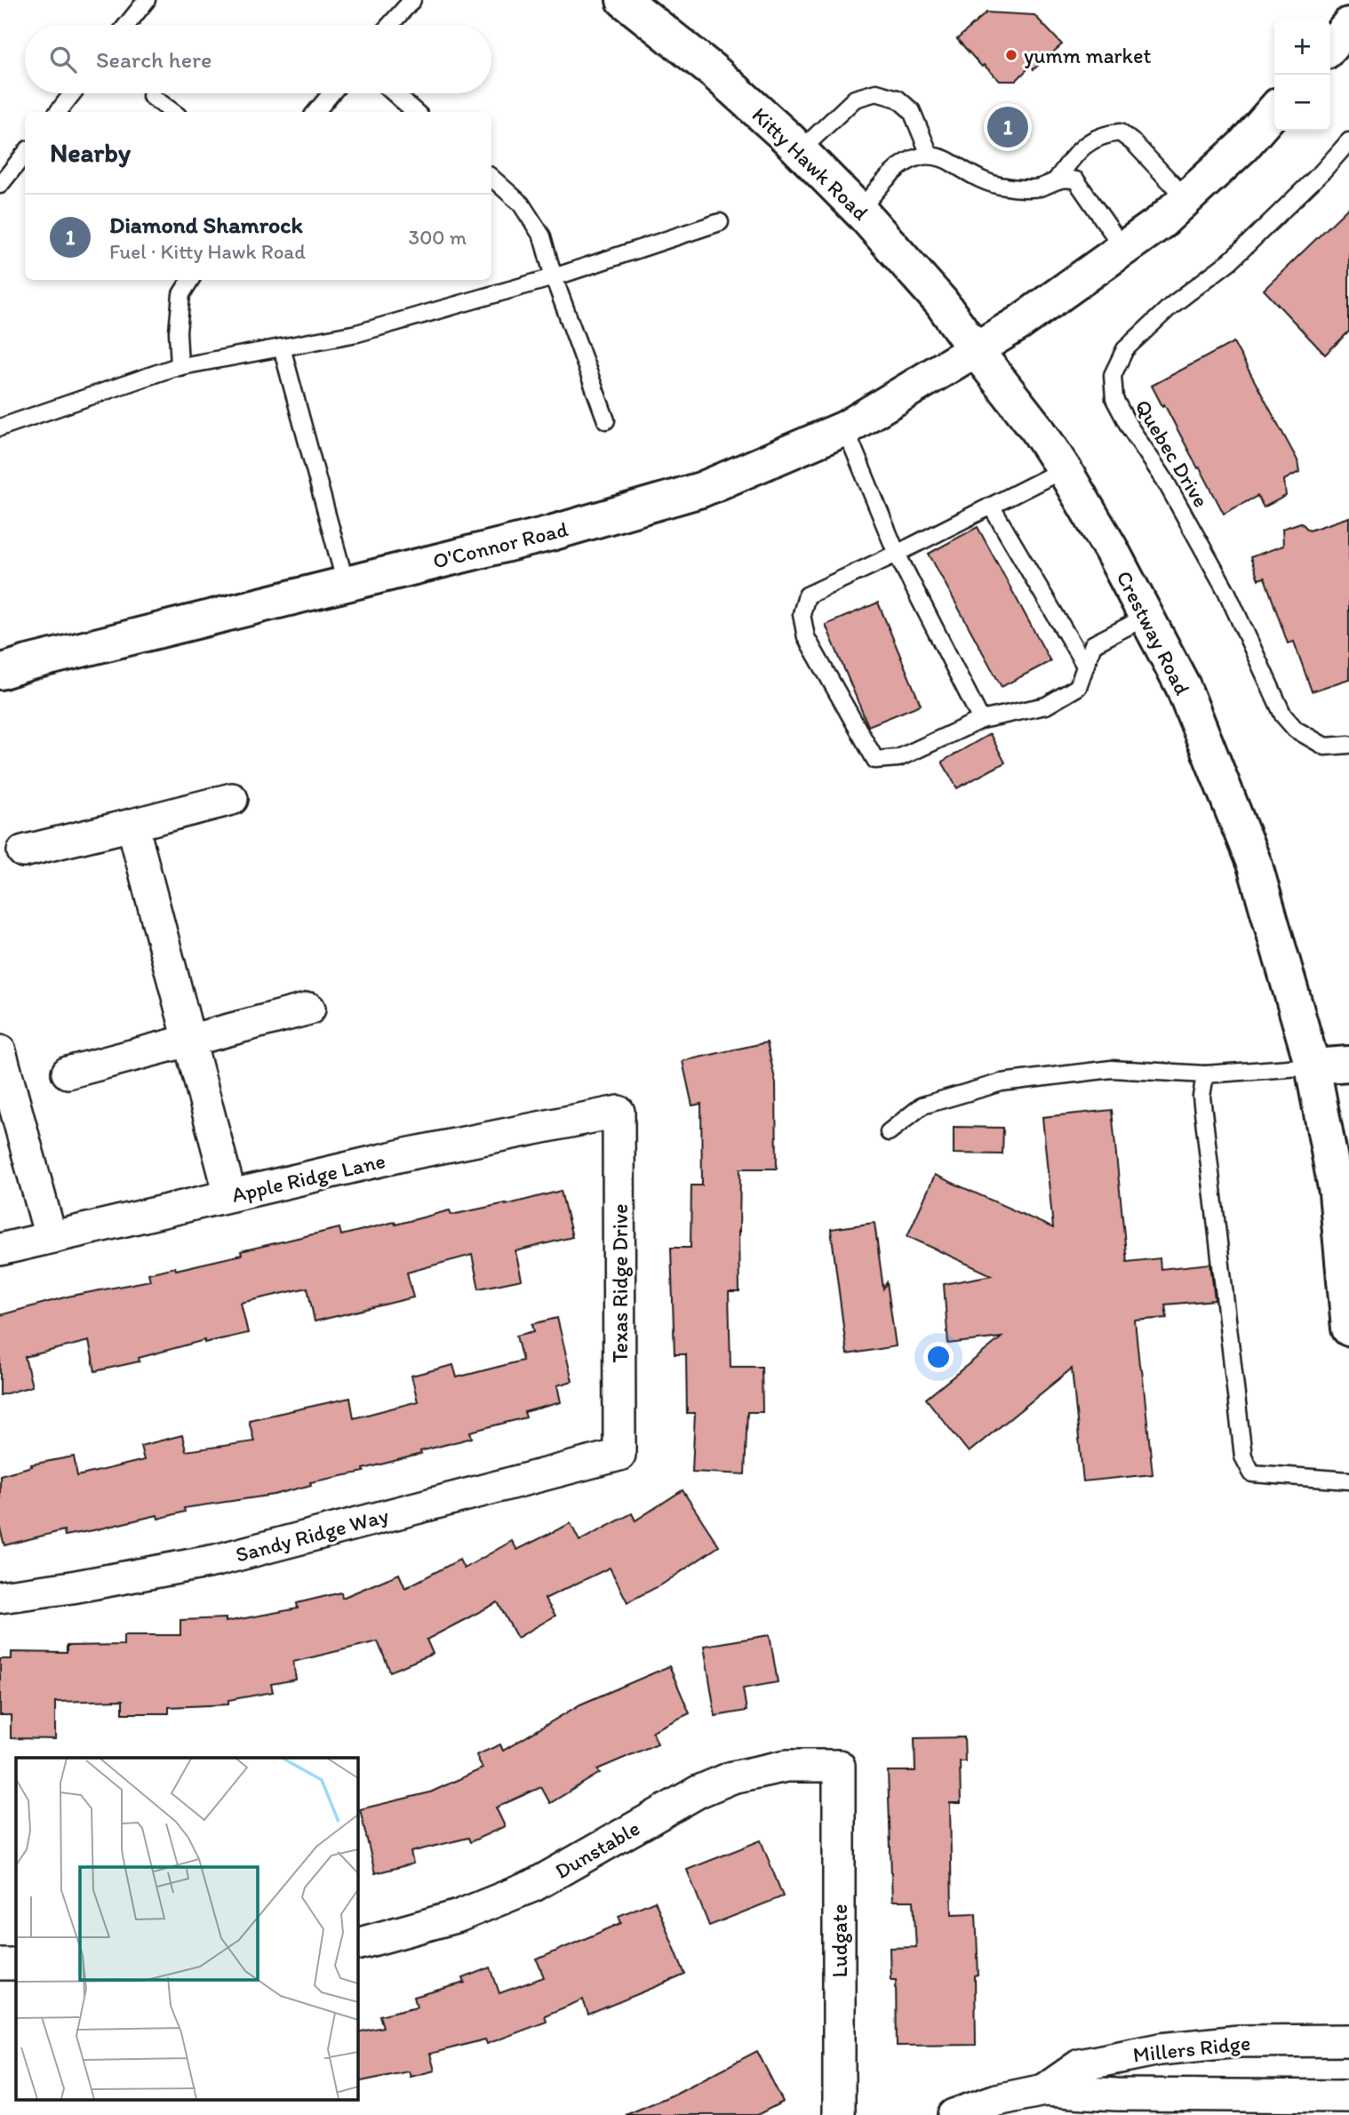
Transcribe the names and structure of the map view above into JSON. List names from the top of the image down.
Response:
{
  "streets": {
    "main road": ["Kitty Hawk Road", "O'Connor Road", "Crestway Road"],
    "street": [
      "Apple Ridge Lane",
      "Texas Ridge Drive",
      "Sandy Ridge Way",
      "Dunstable",
      "Ludgate",
      "Millers Ridge"
    ],
    "lane": ["Quebec Drive"]
  },
  "crossings": [
    ["Kitty Hawk Road", "O'Connor Road"],
    ["Kitty Hawk Road", "Crestway Road"],
    ["O'Connor Road", "Crestway Road"],
    ["Apple Ridge Lane", "Texas Ridge Drive"],
    ["Texas Ridge Drive", "Sandy Ridge Way"],
    ["Dunstable", "Ludgate"]
  ],
  "places": ["yumm market"],
  "page": {
    "map_buttons": ["+", "−"],
    "search": "Search here",
    "pins": "1",
    "heading": "Nearby",
    "list": [
      {
        "mark": "1",
        "name": "Diamond Shamrock",
        "note": "Fuel · Kitty Hawk Road",
        "value": "300 m"
      }
    ]
  }
}
